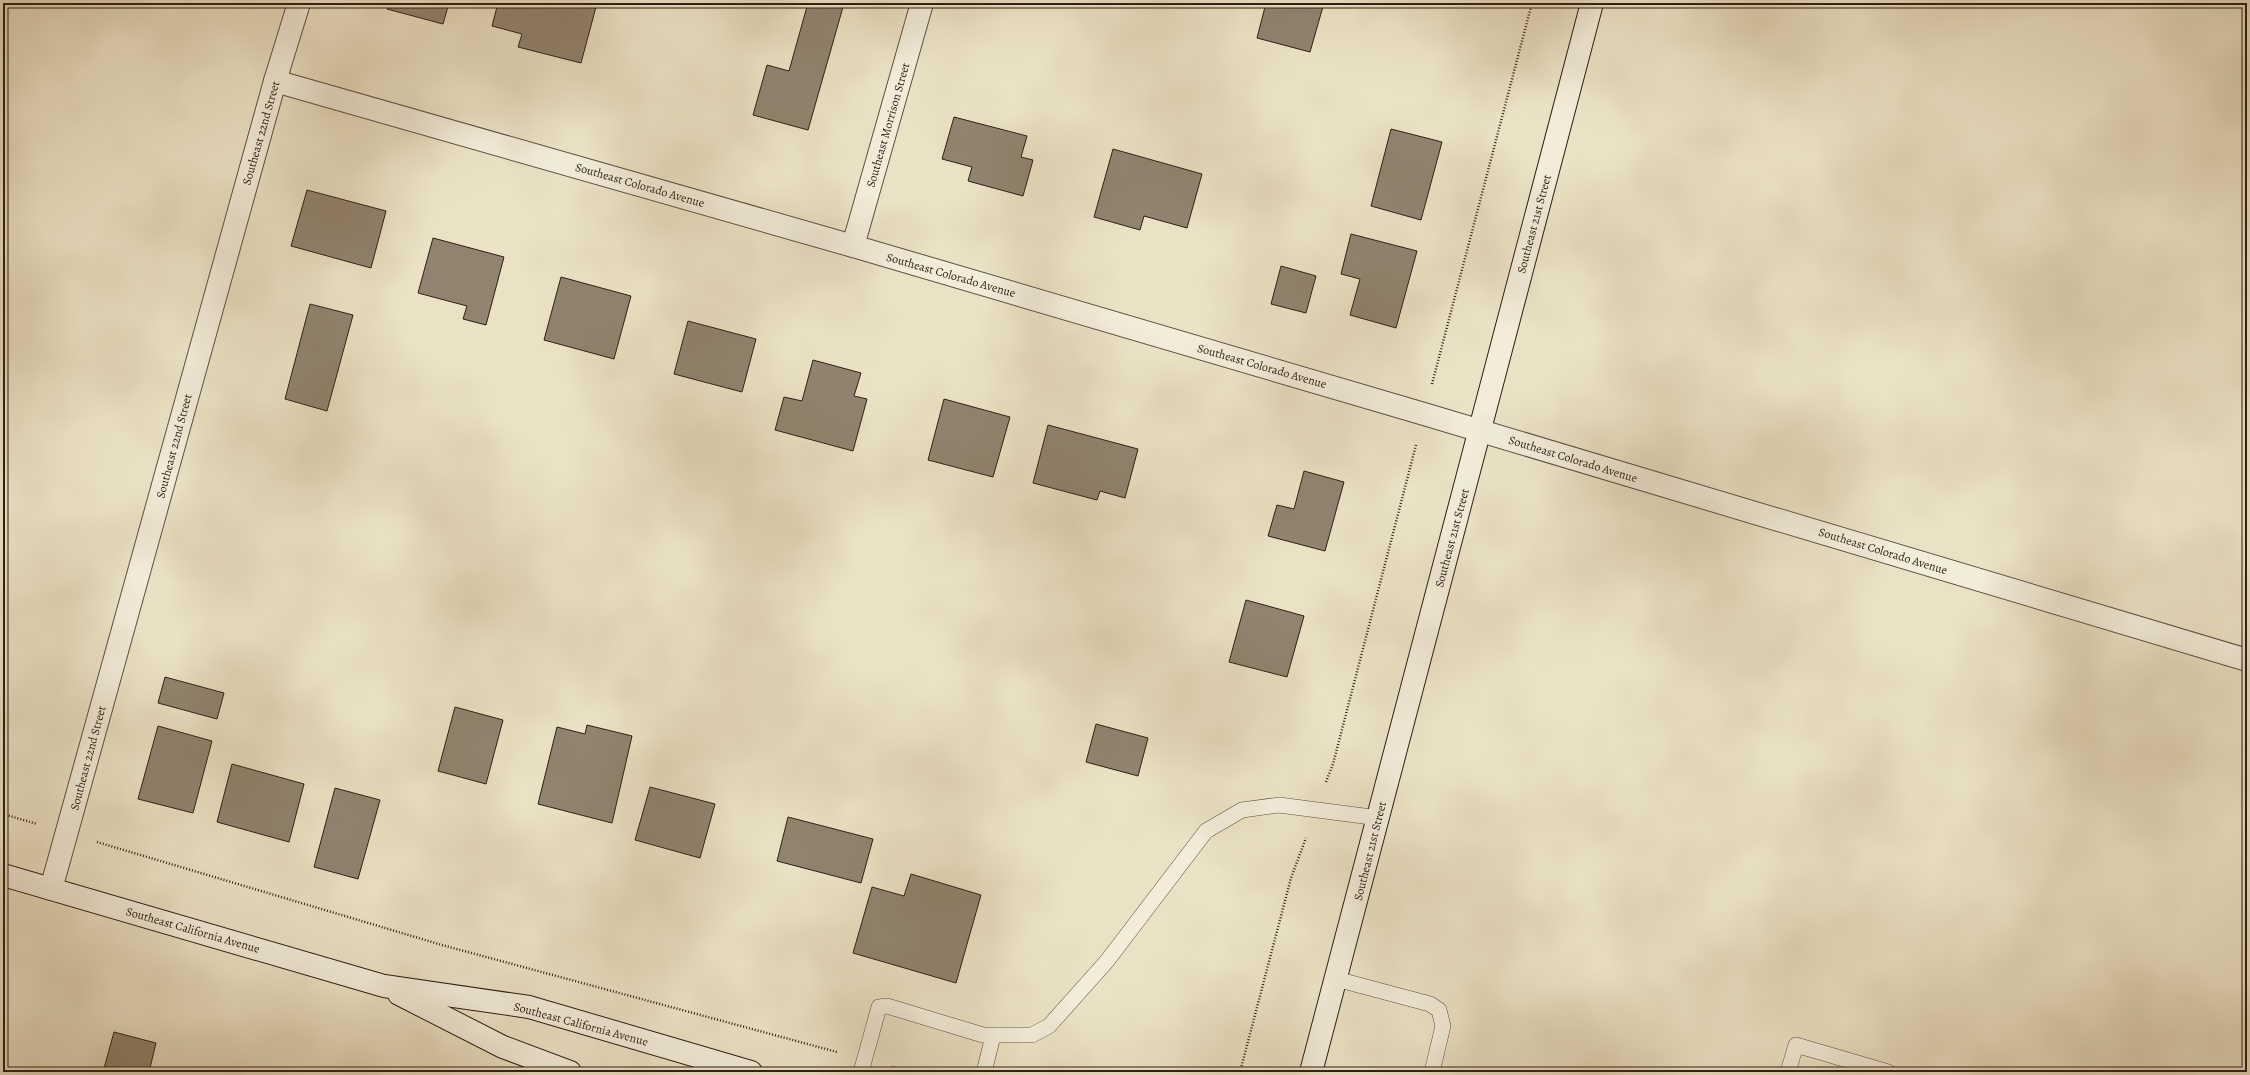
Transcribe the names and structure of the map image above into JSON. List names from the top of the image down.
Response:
{
  "streets": {
    "street": [
      "Southeast Morrison Street",
      "Southeast 22nd Street",
      "Southeast Colorado Avenue",
      "Southeast 21st Street",
      "Southeast California Avenue"
    ]
  },
  "crossings": [
    ["Southeast Morrison Street", "Southeast Colorado Avenue"],
    ["Southeast 22nd Street", "Southeast Colorado Avenue"],
    ["Southeast 22nd Street", "Southeast California Avenue"],
    ["Southeast Colorado Avenue", "Southeast 21st Street"]
  ]
}
